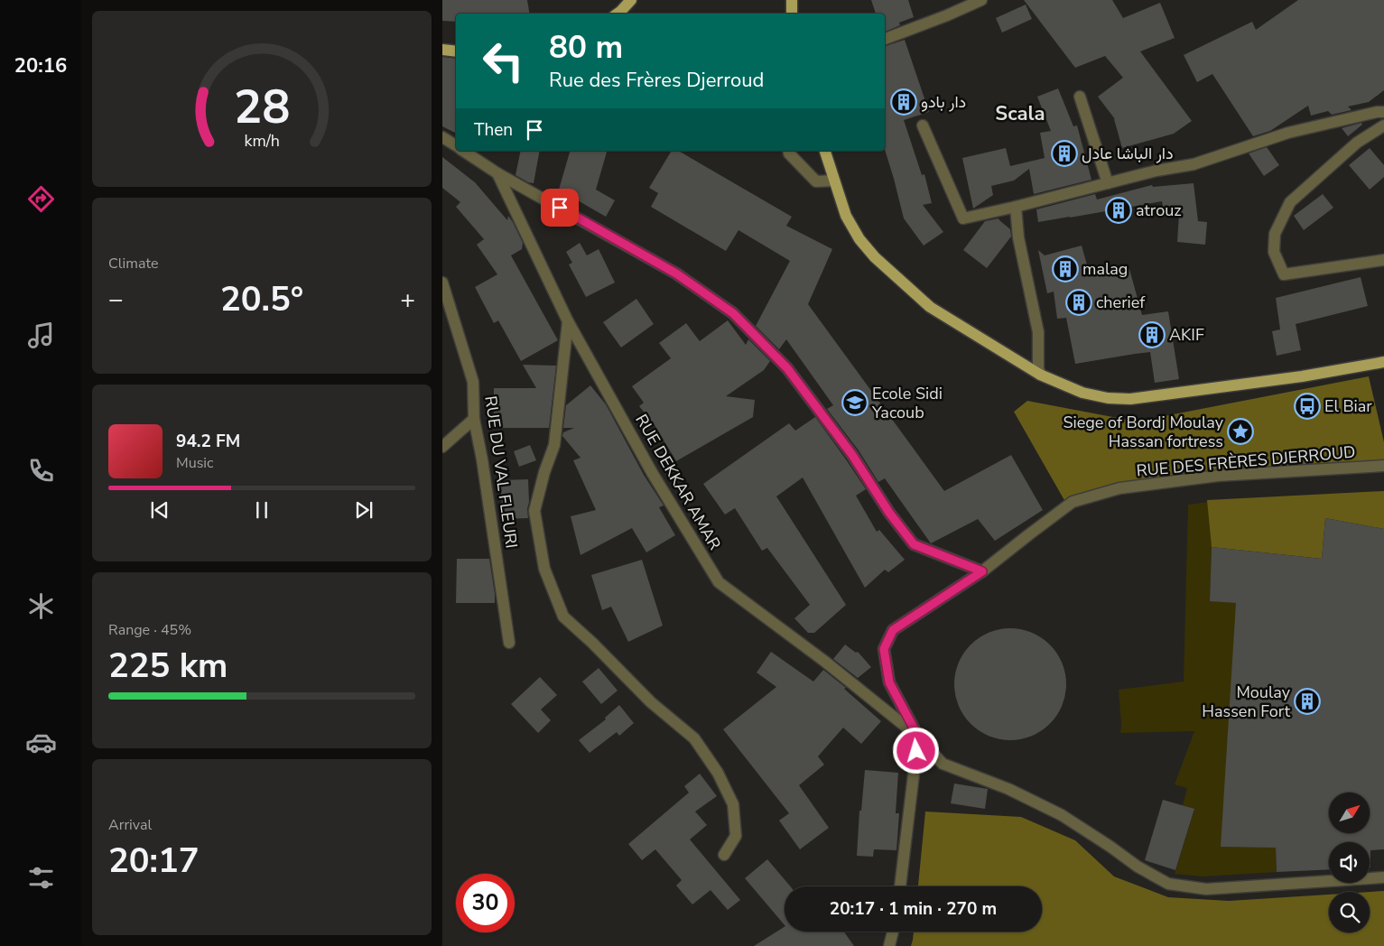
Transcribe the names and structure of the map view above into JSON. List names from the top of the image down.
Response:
{
  "streets": {
    "street": ["RUE DES FRÈRES DJERROUD", "RUE DU VAL FLEURI", "RUE DEKKAR AMAR"]
  },
  "crossings": [
    ["RUE DES FRÈRES DJERROUD", "RUE DEKKAR AMAR"]
  ],
  "districts": ["Scala"],
  "places": {
    "building": [
      "دار بادو",
      "دار الباشا عادل",
      "atrouz",
      "malag",
      "cherief",
      "AKIF",
      "Moulay Hassen Fort"
    ],
    "school or university": ["Ecole Sidi Yacoub"],
    "bus stop": ["El Biar"],
    "place": ["Siege of Bordj Moulay Hassan fortress"]
  },
  "north": "top right",
  "page": {
    "tabs": "20:16",
    "turn": ["80 m", "Rue des Frères Djerroud"],
    "then": "Then",
    "tile": [
      "Climate",
      ["Range · 45%", "225 km"],
      ["Arrival", "20:17"]
    ],
    "heat": ["−", "20.5°", "+"],
    "song": ["94.2 FM", "Music"],
    "limit": "30",
    "trip": "20:17 · 1 min · 270 m",
    "gauge": ["28", "km/h"]
  }
}
